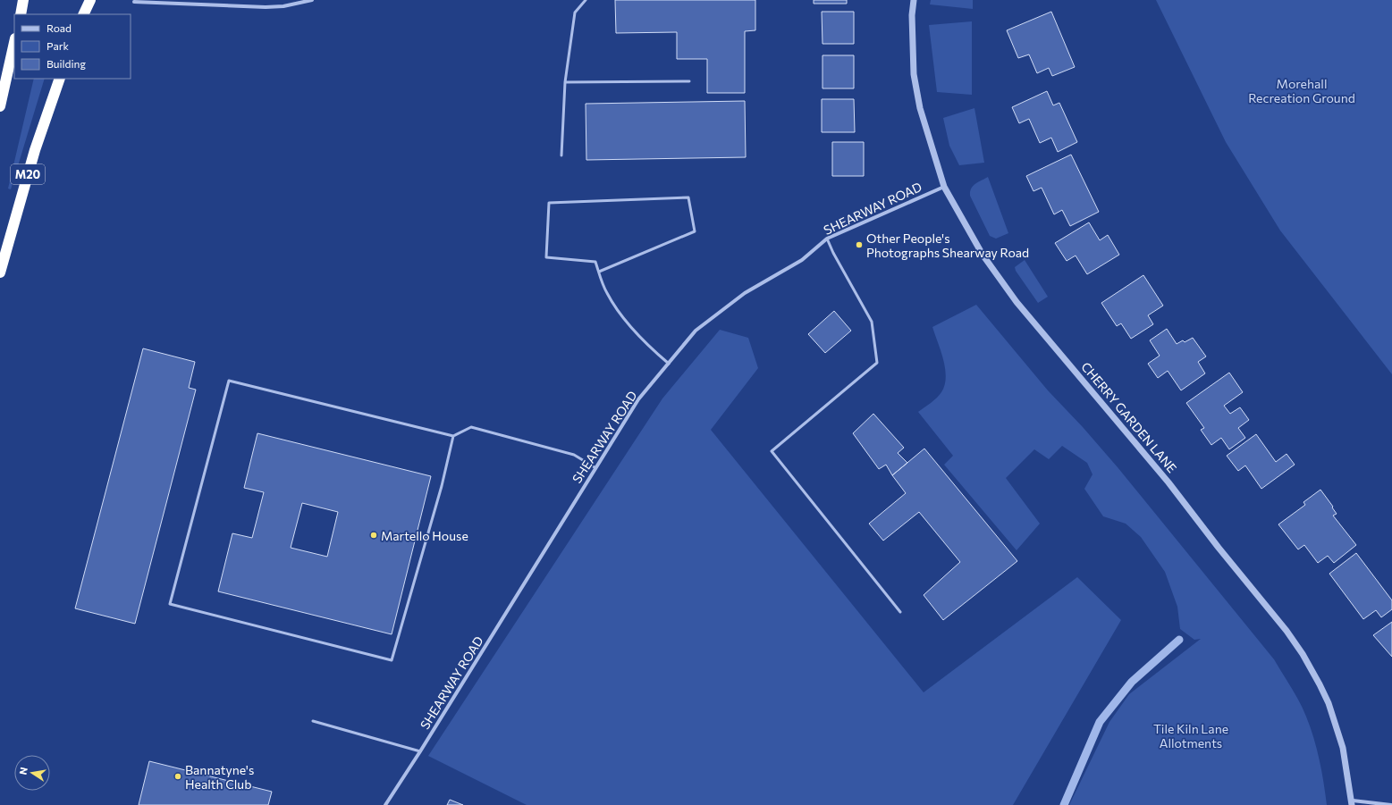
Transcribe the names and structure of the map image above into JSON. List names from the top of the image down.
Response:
{
  "streets": {
    "highway": ["M20"],
    "street": ["SHEARWAY ROAD", "CHERRY GARDEN LANE"]
  },
  "crossings": [
    ["SHEARWAY ROAD", "CHERRY GARDEN LANE"]
  ],
  "parks": ["Morehall Recreation Ground", "Tile Kiln Lane Allotments"],
  "places": ["Other People's Photographs Shearway Road", "Martello House", "Bannatyne's Health Club"],
  "legend": ["Road", "Park", "Building"],
  "north": "left"
}
